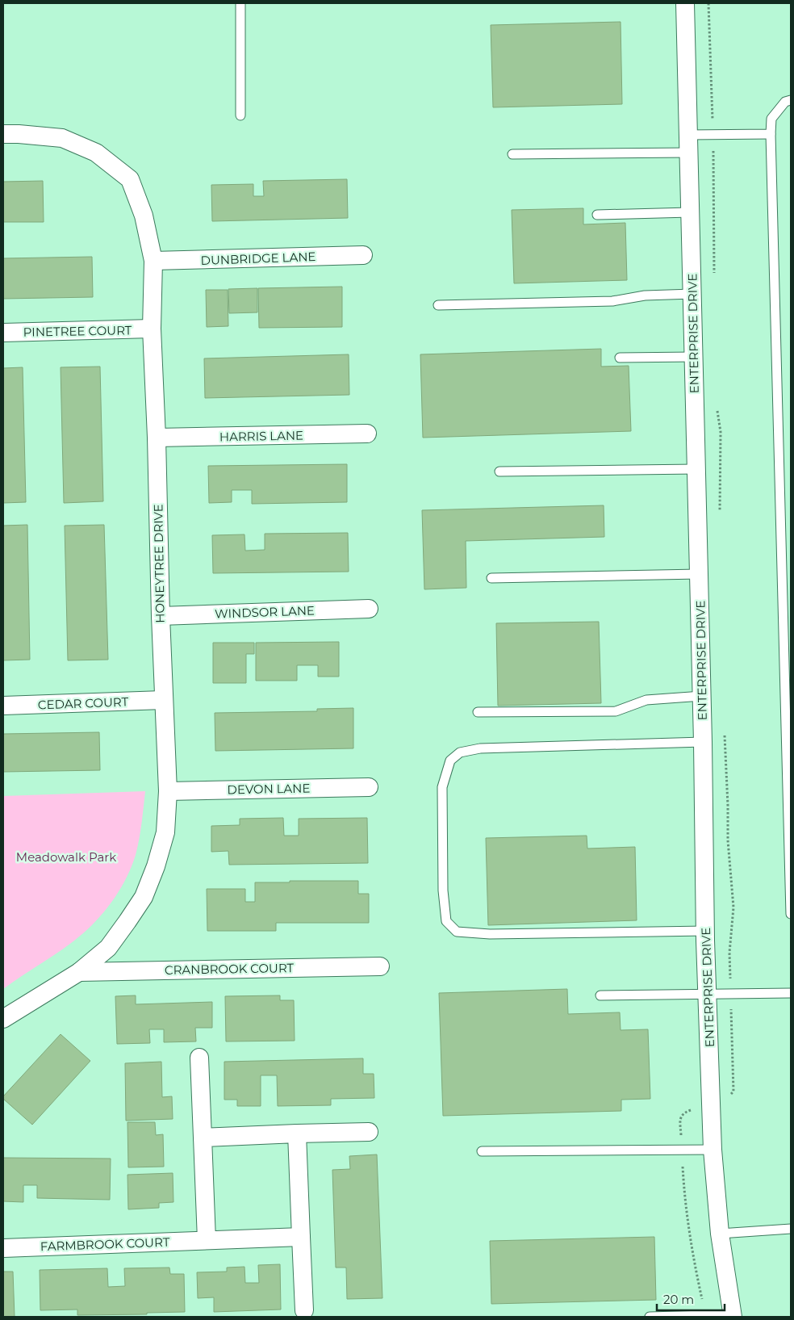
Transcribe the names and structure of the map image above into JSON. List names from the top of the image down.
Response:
{
  "streets": {
    "street": [
      "DUNBRIDGE LANE",
      "PINETREE COURT",
      "ENTERPRISE DRIVE",
      "HARRIS LANE",
      "HONEYTREE DRIVE",
      "WINDSOR LANE",
      "CEDAR COURT",
      "DEVON LANE",
      "CRANBROOK COURT",
      "FARMBROOK COURT"
    ]
  },
  "crossings": [
    ["DUNBRIDGE LANE", "HONEYTREE DRIVE"],
    ["PINETREE COURT", "HONEYTREE DRIVE"],
    ["HARRIS LANE", "HONEYTREE DRIVE"],
    ["HONEYTREE DRIVE", "WINDSOR LANE"],
    ["HONEYTREE DRIVE", "CEDAR COURT"],
    ["HONEYTREE DRIVE", "DEVON LANE"],
    ["HONEYTREE DRIVE", "CRANBROOK COURT"]
  ],
  "parks": ["Meadowalk Park"],
  "scale_bar": "20 m"
}
